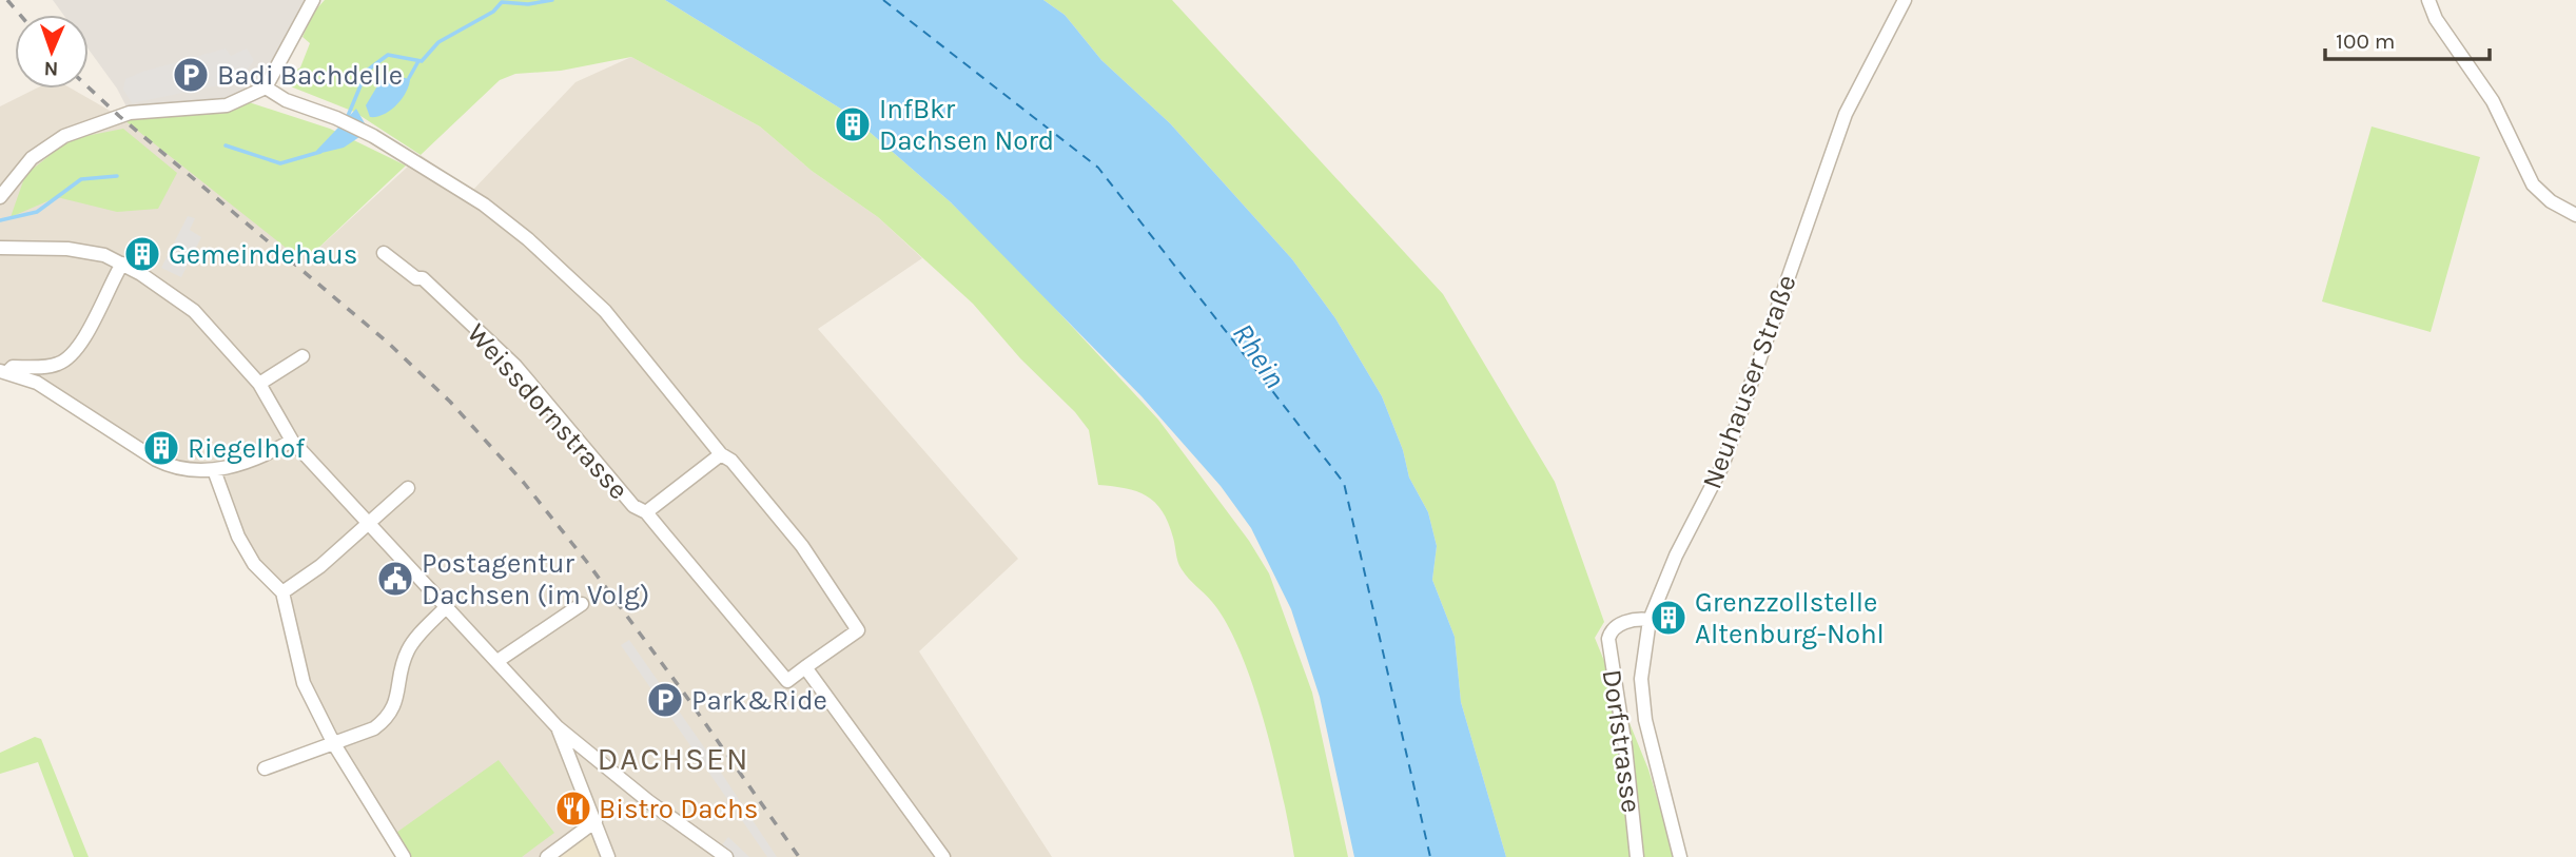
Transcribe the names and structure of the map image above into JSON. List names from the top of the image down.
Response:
{
  "streets": {
    "street": ["Neuhauser Straße", "Weissdornstrasse", "Dorfstrasse"]
  },
  "crossings": [
    ["Neuhauser Straße", "Dorfstrasse"]
  ],
  "districts": ["DACHSEN"],
  "water": ["Rhein"],
  "places": {
    "parking": ["Badi Bachdelle", "Park&Ride"],
    "building": [
      "InfBkr Dachsen Nord",
      "Gemeindehaus",
      "Riegelhof",
      "Grenzzollstelle Altenburg-Nohl"
    ],
    "public building": ["Postagentur Dachsen (im Volg)"],
    "restaurant": ["Bistro Dachs"]
  },
  "scale_bar": "100 m",
  "north": "bottom"
}
